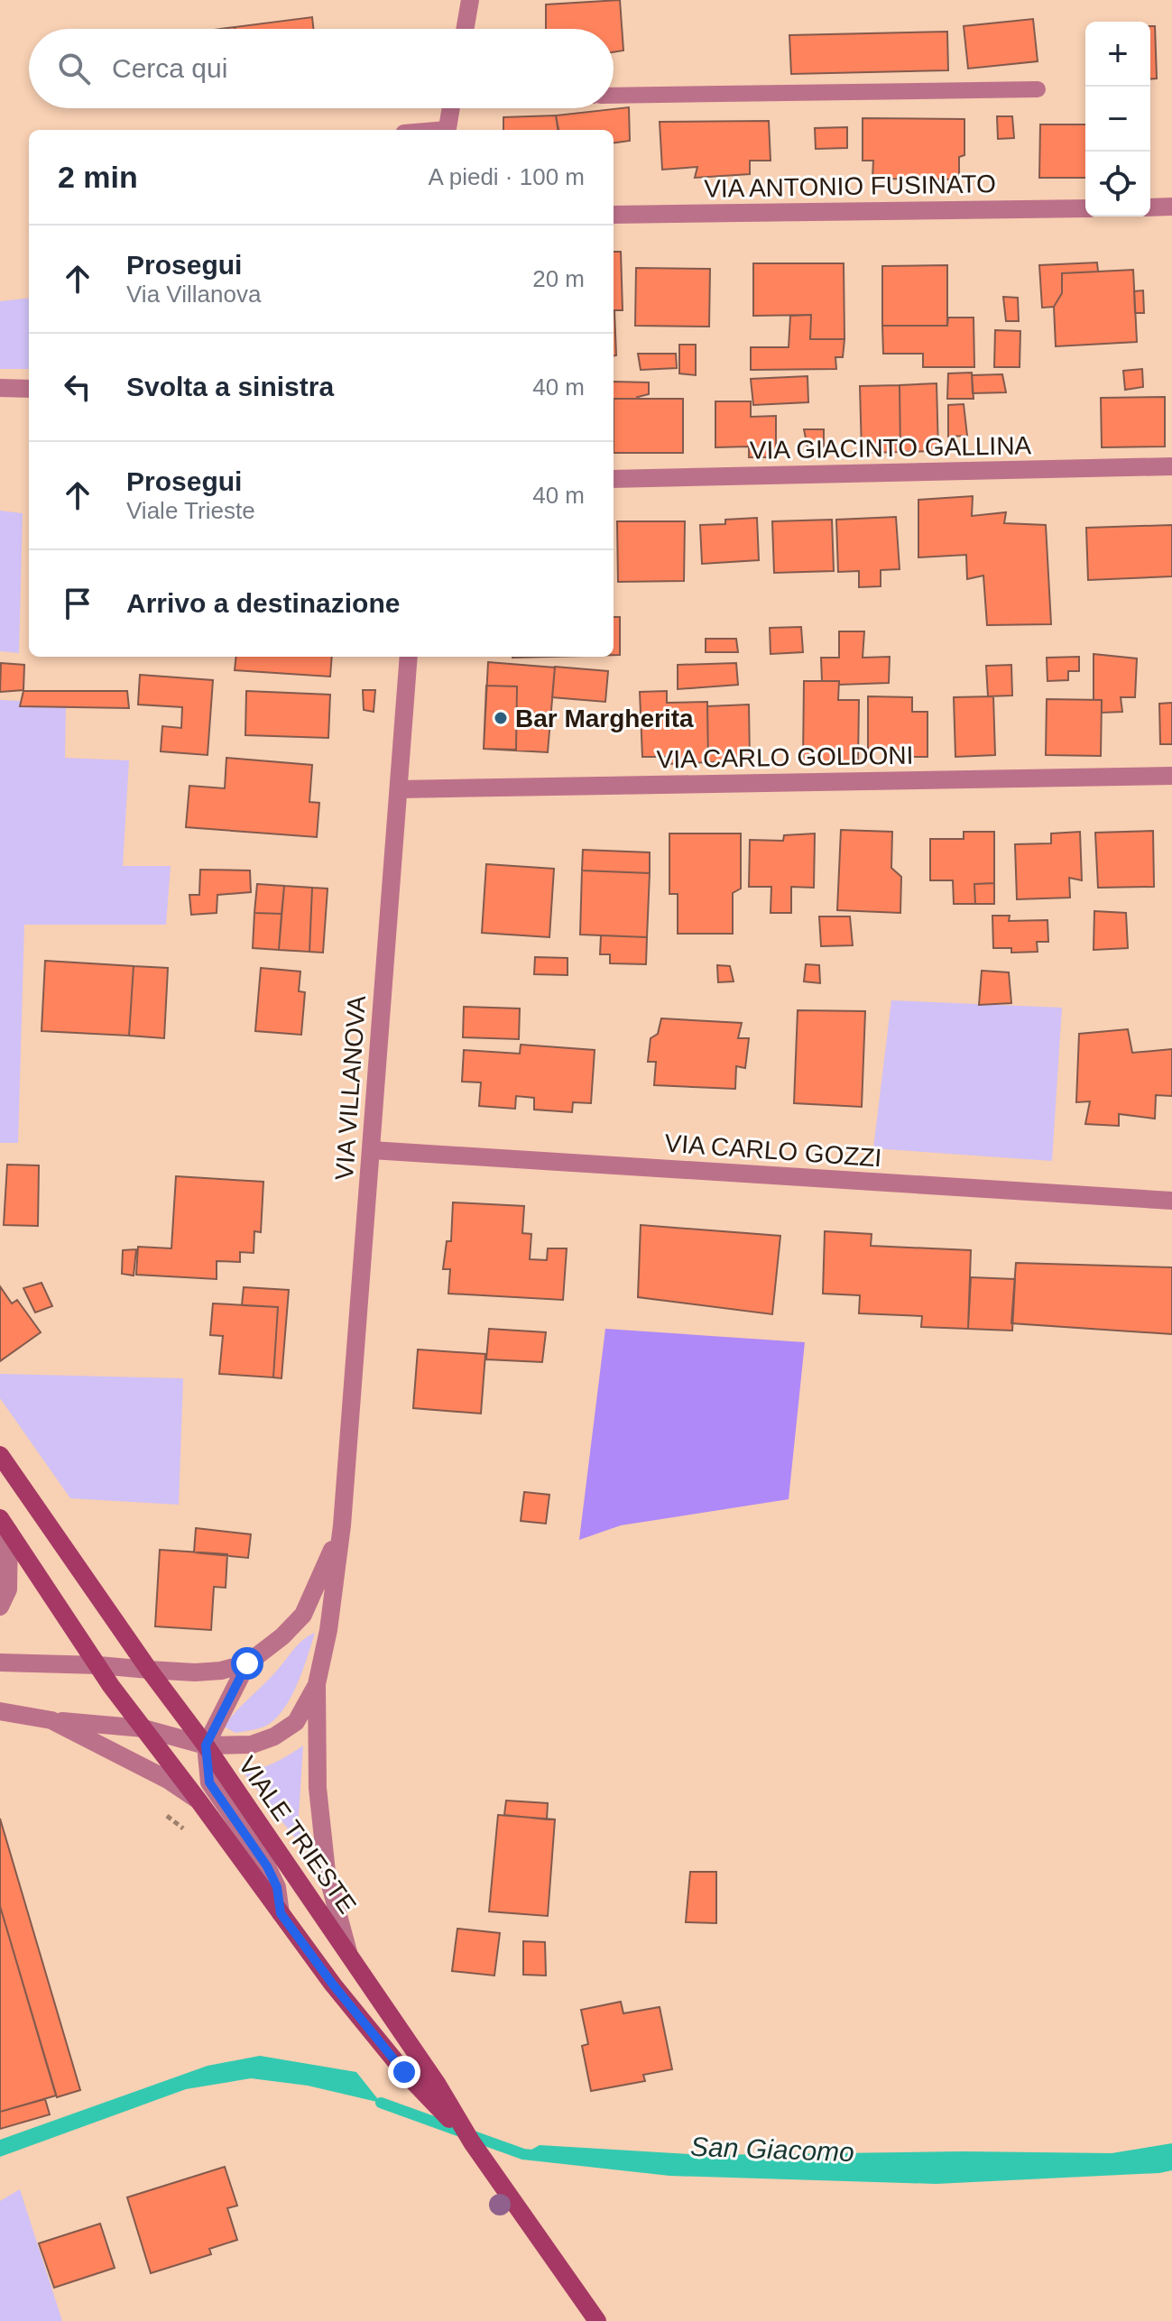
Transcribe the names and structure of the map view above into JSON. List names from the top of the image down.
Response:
{
  "streets": {
    "main road": ["VIALE TRIESTE"],
    "street": [
      "VIA ANTONIO FUSINATO",
      "VIA GIACINTO GALLINA",
      "VIA CARLO GOLDONI",
      "VIA VILLANOVA",
      "VIA CARLO GOZZI"
    ]
  },
  "crossings": [
    ["VIA CARLO GOLDONI", "VIA VILLANOVA"],
    ["VIA VILLANOVA", "VIA CARLO GOZZI"],
    ["VIA VILLANOVA", "VIALE TRIESTE"]
  ],
  "water": ["San Giacomo"],
  "places": ["Bar Margherita"],
  "page": {
    "map_buttons": ["+", "−"],
    "search": "Cerca qui",
    "heading": ["2 min", "A piedi · 100 m"],
    "list": [
      ["Prosegui", "Via Villanova", "20 m"],
      ["Svolta a sinistra", "40 m"],
      ["Prosegui", "Viale Trieste", "40 m"],
      "Arrivo a destinazione"
    ]
  }
}
